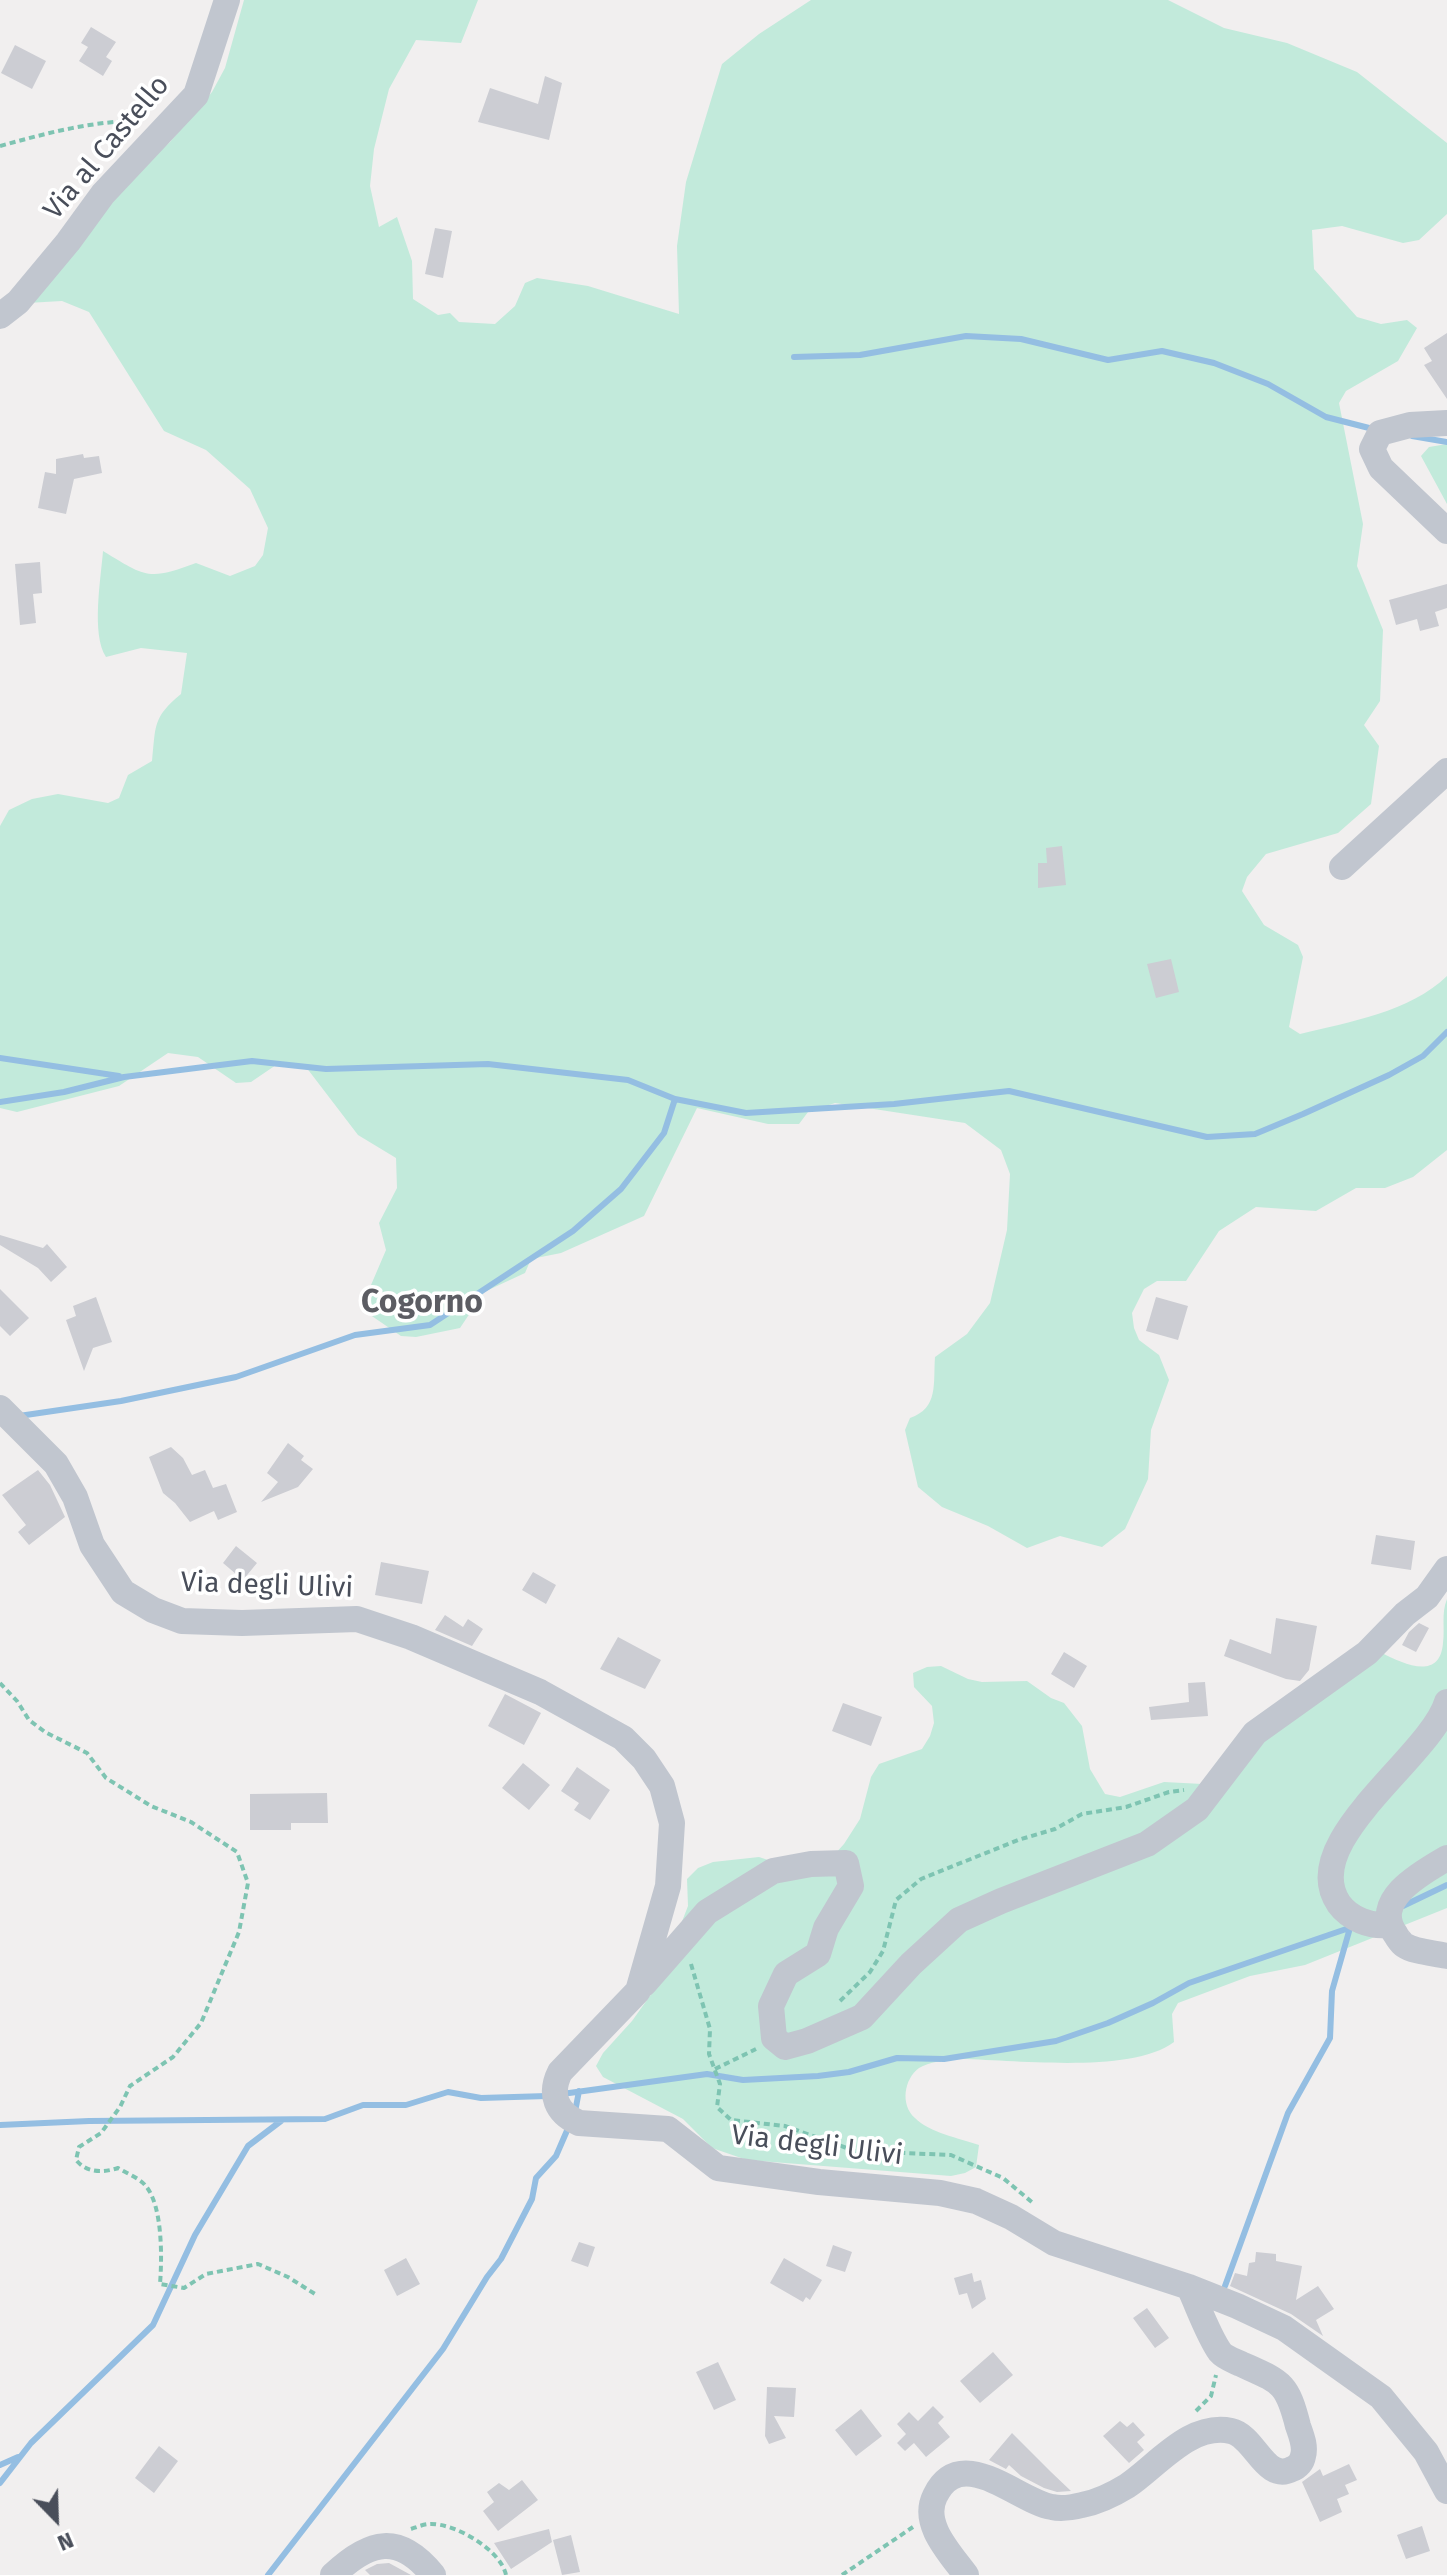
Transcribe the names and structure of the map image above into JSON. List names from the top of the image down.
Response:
{
  "streets": {
    "street": ["Via al Castello", "Via degli Ulivi"]
  },
  "districts": ["Cogorno"],
  "north": "bottom right"
}
